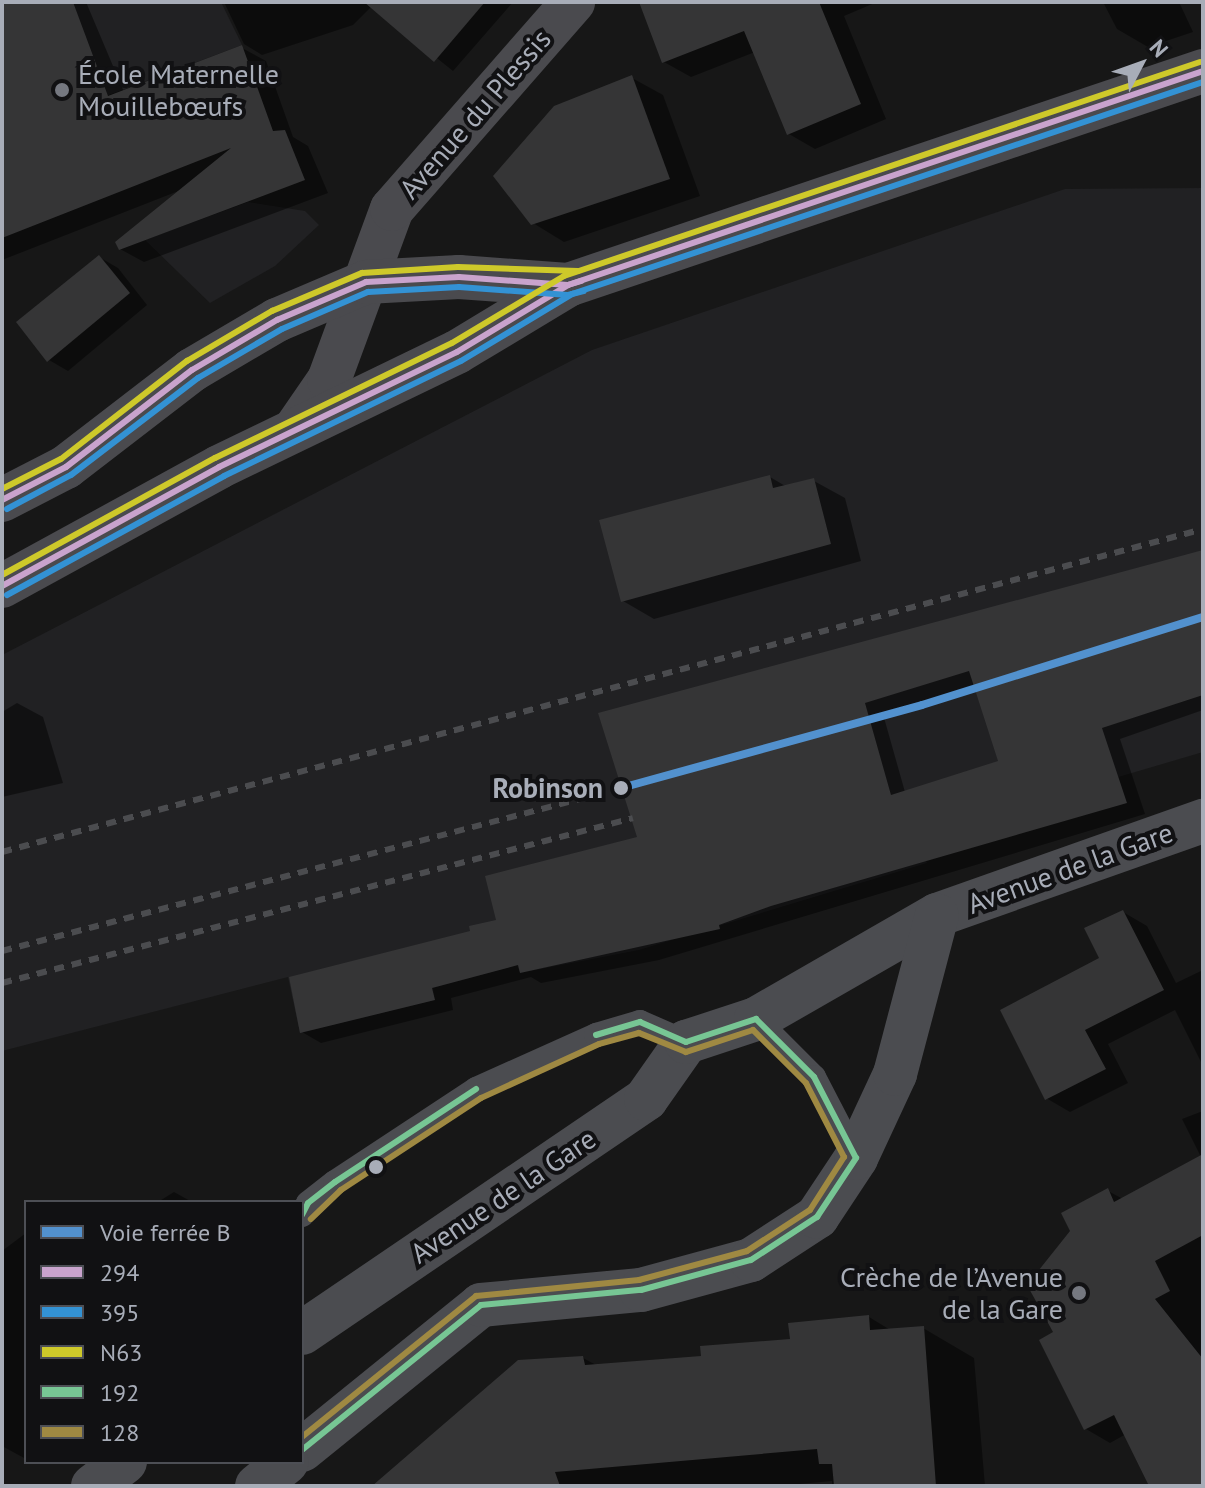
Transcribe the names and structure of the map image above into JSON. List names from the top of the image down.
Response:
{
  "streets": {
    "main road": ["Avenue du Plessis"],
    "street": ["Avenue de la Gare"]
  },
  "places": ["École Maternelle Mouillebœufs", "Robinson", "Crèche de l’Avenue de la Gare"],
  "lines": [
    "transit line N63",
    "transit line 294",
    "transit line 395",
    "rail line B",
    "transit line 192",
    "transit line 128"
  ],
  "legend": [
    "Voie ferrée B",
    "294",
    "395",
    "N63",
    "192",
    "128"
  ],
  "north": "top right"
}
